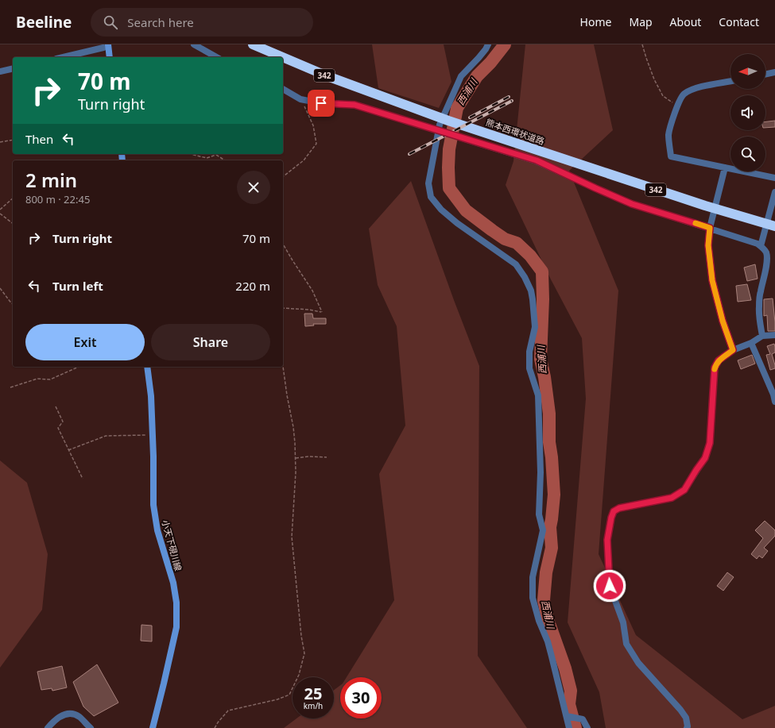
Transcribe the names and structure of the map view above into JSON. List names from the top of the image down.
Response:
{
  "streets": {
    "highway": ["342", "熊本西環状道路"],
    "main road": ["小天下硯川線"]
  },
  "water": ["西浦川"],
  "north": "left",
  "page": {
    "header": "Beeline",
    "search": "Search here",
    "nav": [
      "Home",
      "Map",
      "About",
      "Contact"
    ],
    "turn": ["70 m", "Turn right"],
    "then": "Then",
    "heading": ["2 min", "800 m · 22:45"],
    "list": [
      {
        "name": "Turn right",
        "value": "70 m"
      },
      {
        "name": "Turn left",
        "value": "220 m"
      }
    ],
    "buttons": ["Exit", "Share"],
    "speed": "25 km/h",
    "limit": "30"
  }
}
